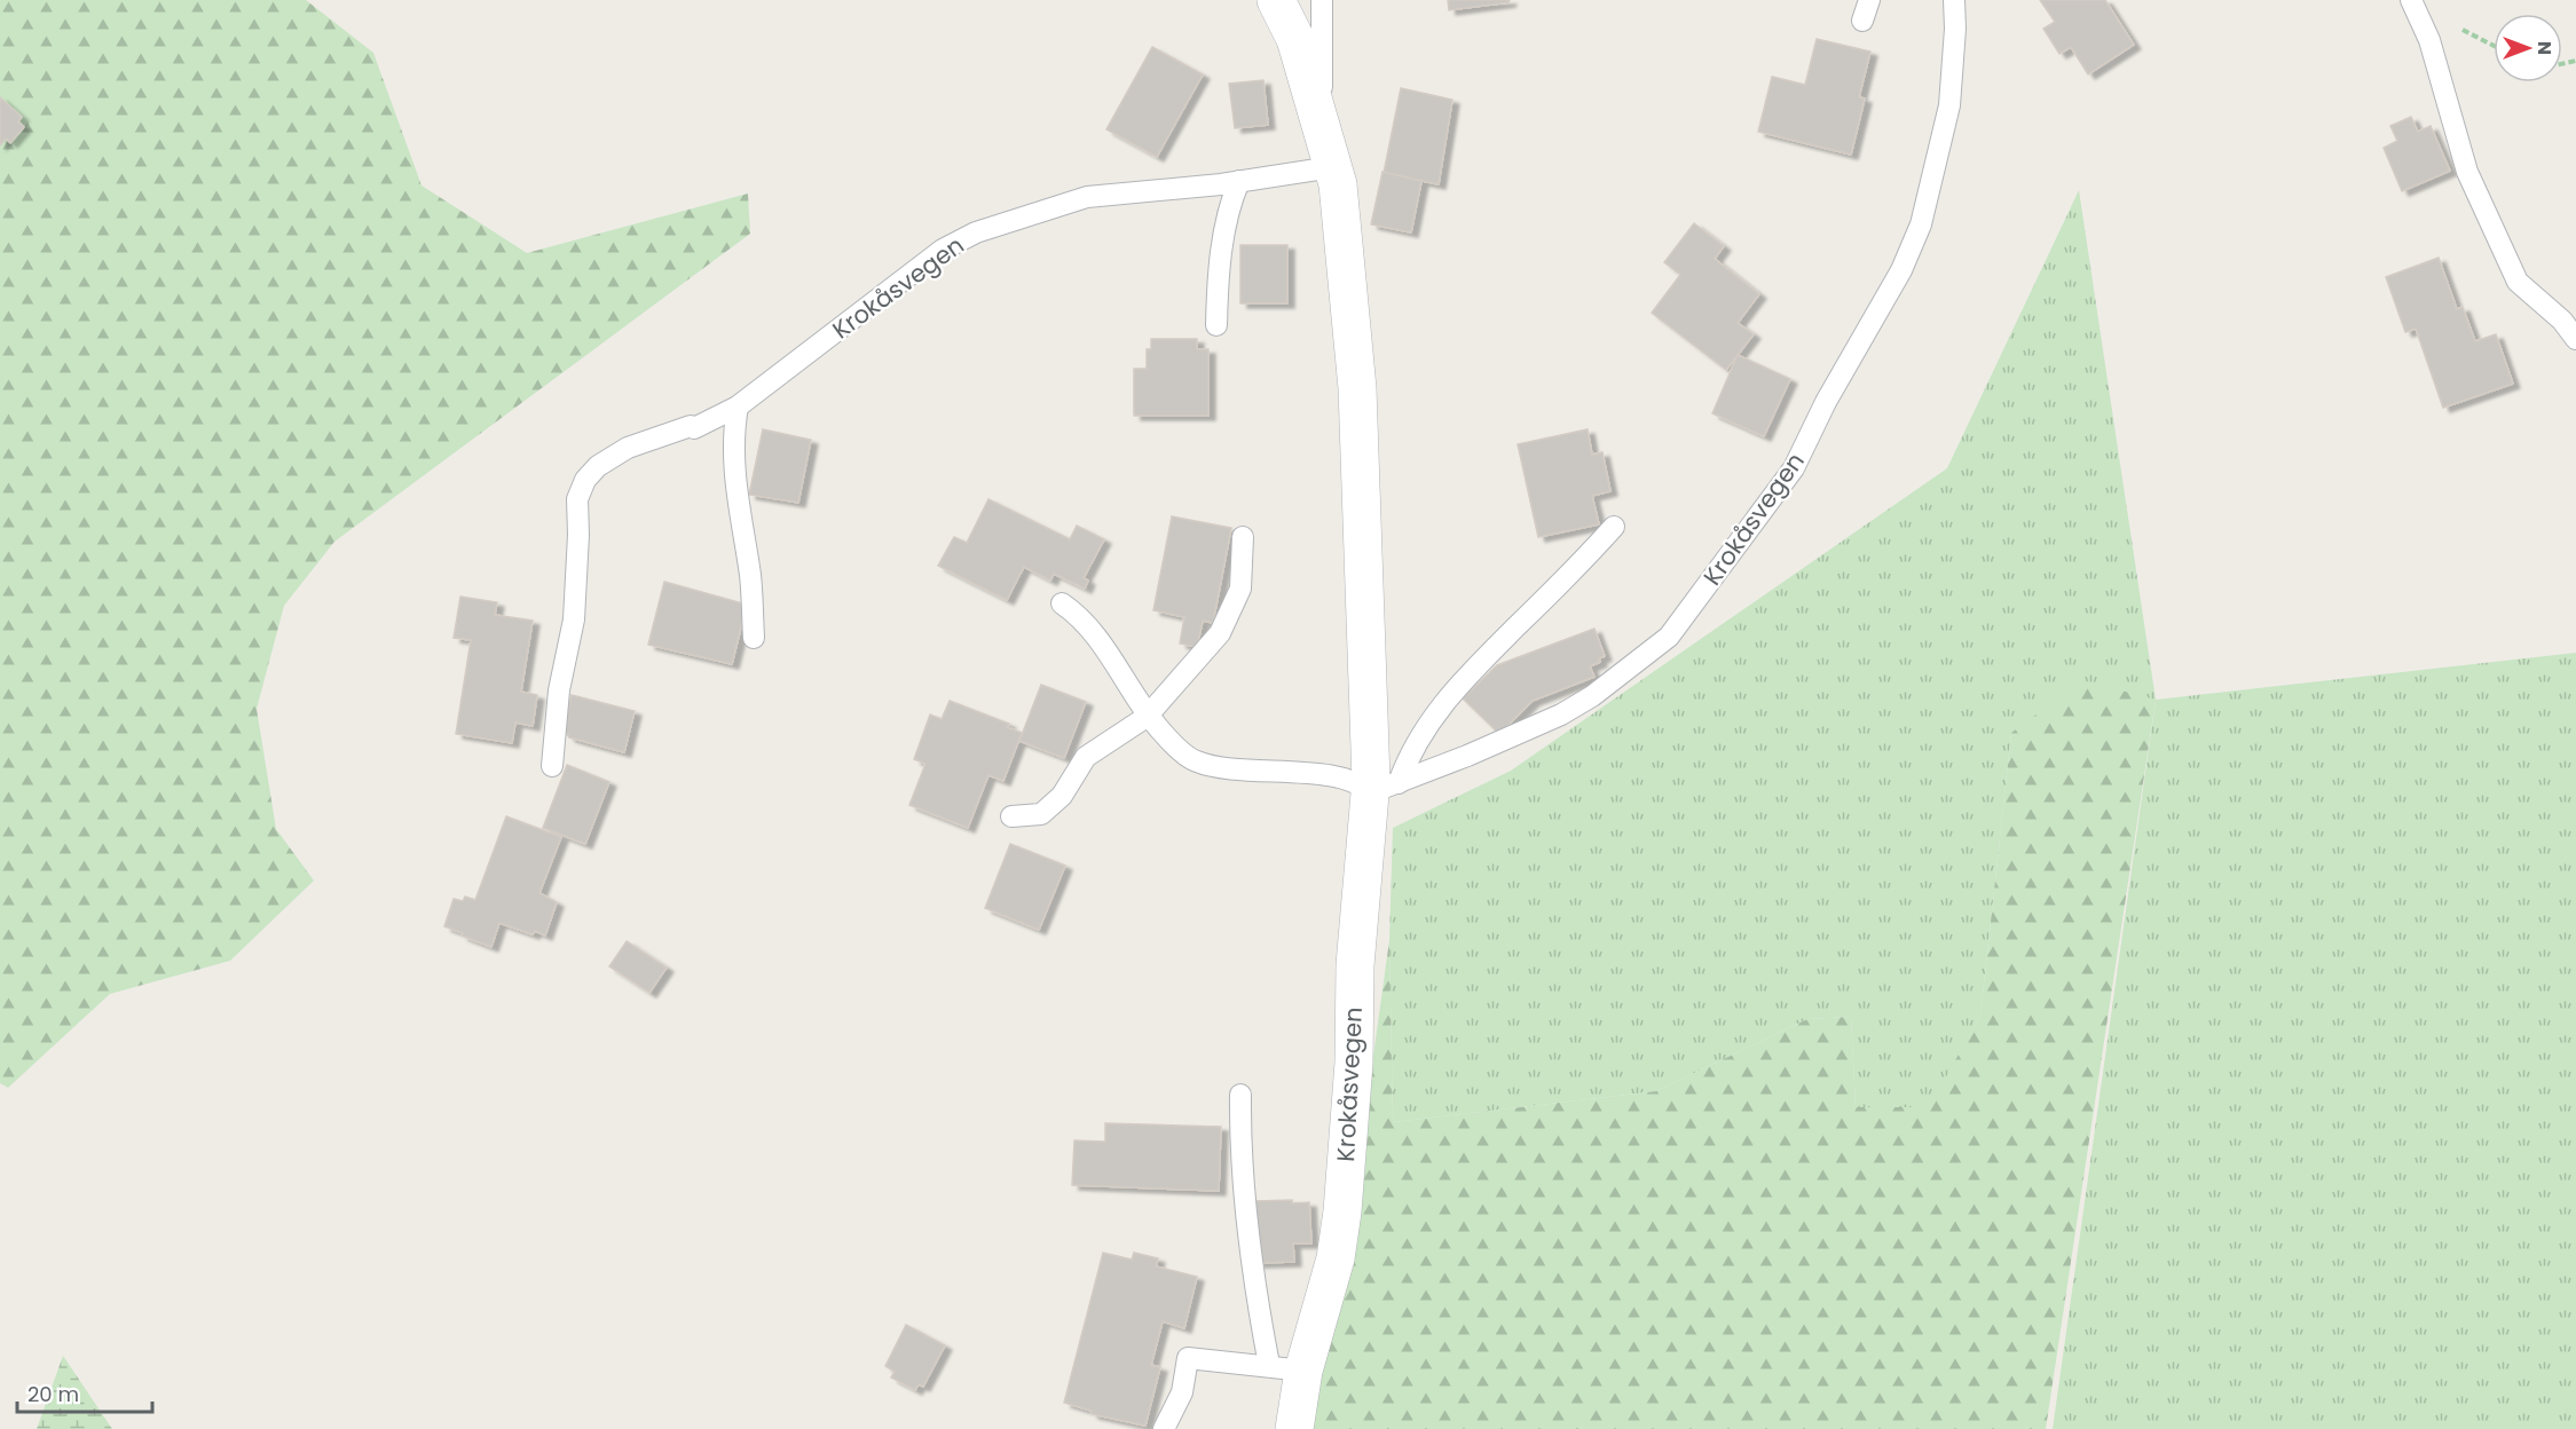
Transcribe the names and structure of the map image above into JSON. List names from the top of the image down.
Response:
{
  "streets": {
    "street": ["Krokåsvegen"]
  },
  "scale_bar": "20 m",
  "north": "right"
}
